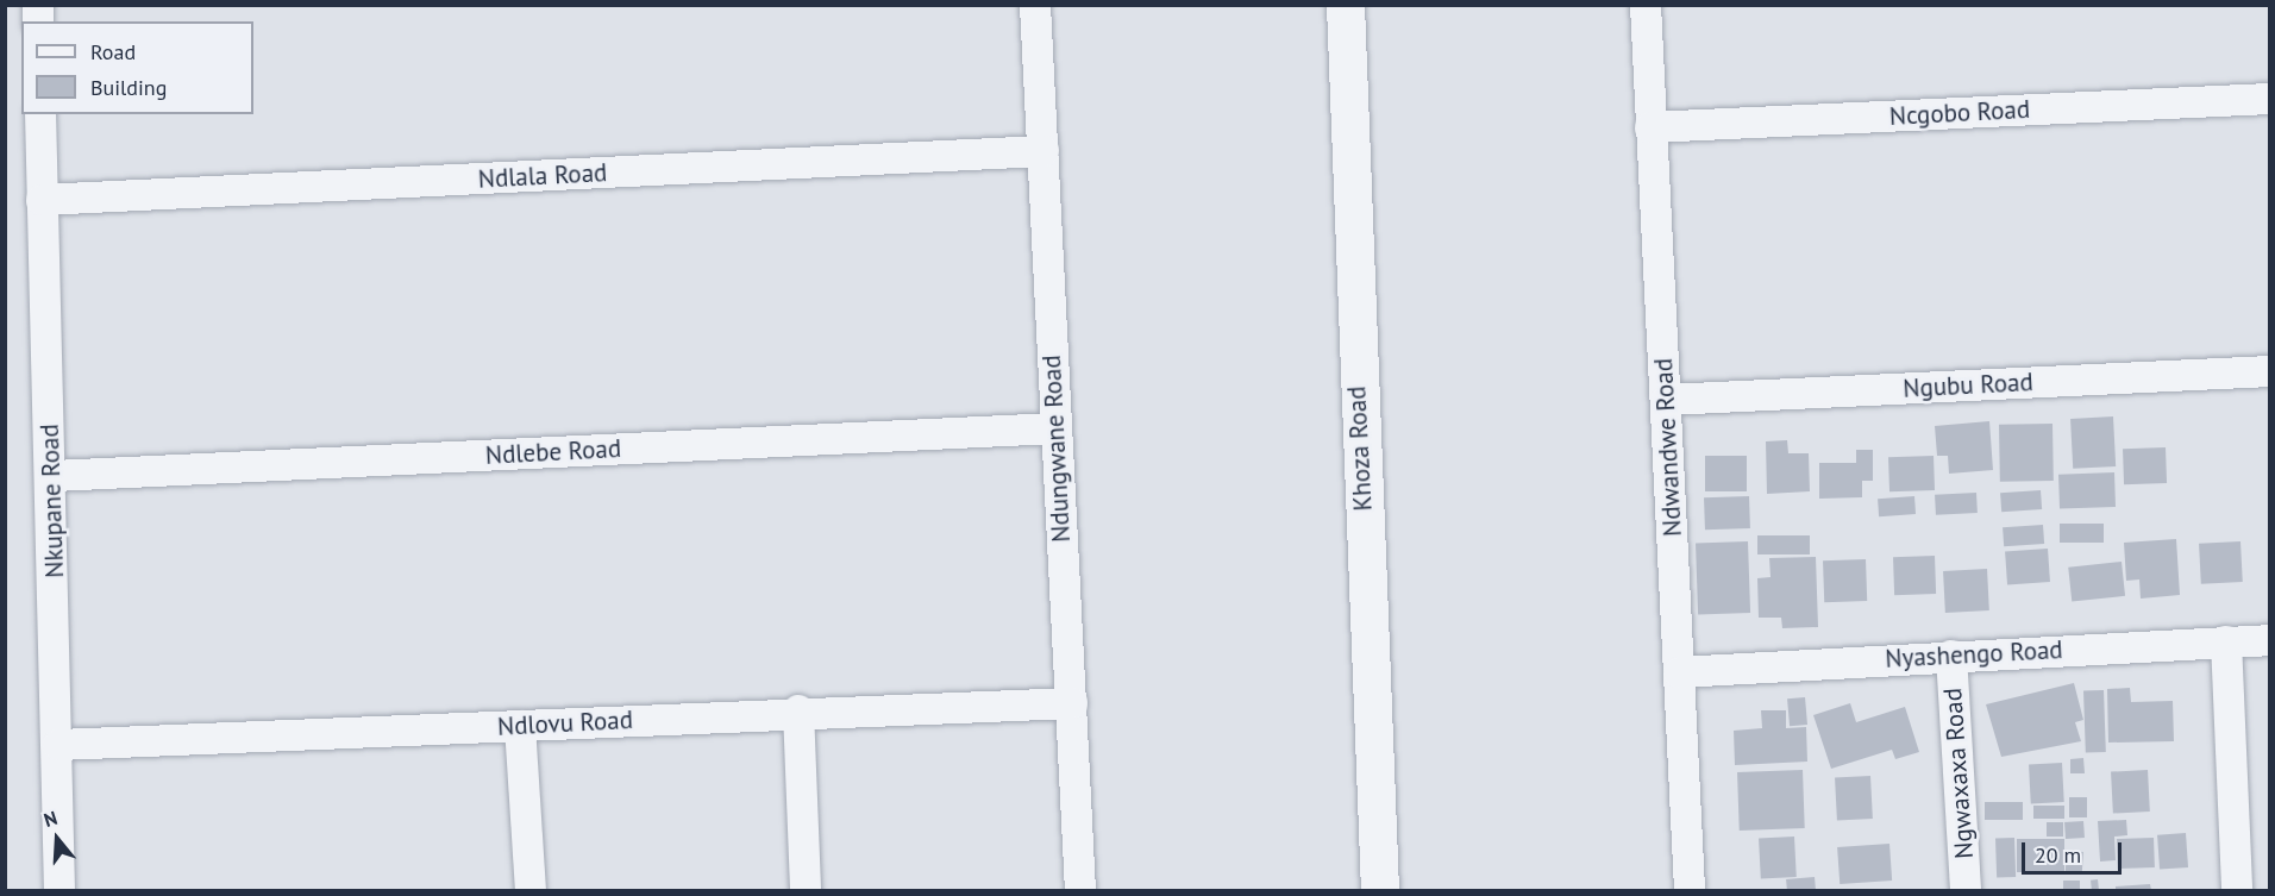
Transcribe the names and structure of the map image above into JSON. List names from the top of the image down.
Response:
{
  "streets": {
    "street": [
      "Ncgobo Road",
      "Ndlala Road",
      "Ngubu Road",
      "Ndwandwe Road",
      "Ndungwane Road",
      "Khoza Road",
      "Ndlebe Road",
      "Nkupane Road",
      "Nyashengo Road",
      "Ndlovu Road",
      "Ngwaxaxa Road"
    ]
  },
  "crossings": [
    ["Ncgobo Road", "Ndwandwe Road"],
    ["Ndlala Road", "Ndungwane Road"],
    ["Ndlala Road", "Nkupane Road"],
    ["Ngubu Road", "Ndwandwe Road"],
    ["Ndwandwe Road", "Nyashengo Road"],
    ["Ndungwane Road", "Ndlebe Road"],
    ["Ndungwane Road", "Ndlovu Road"],
    ["Ndlebe Road", "Nkupane Road"],
    ["Nkupane Road", "Ndlovu Road"],
    ["Nyashengo Road", "Ngwaxaxa Road"]
  ],
  "legend": ["Road", "Building"],
  "scale_bar": "20 m",
  "north": "top"
}
